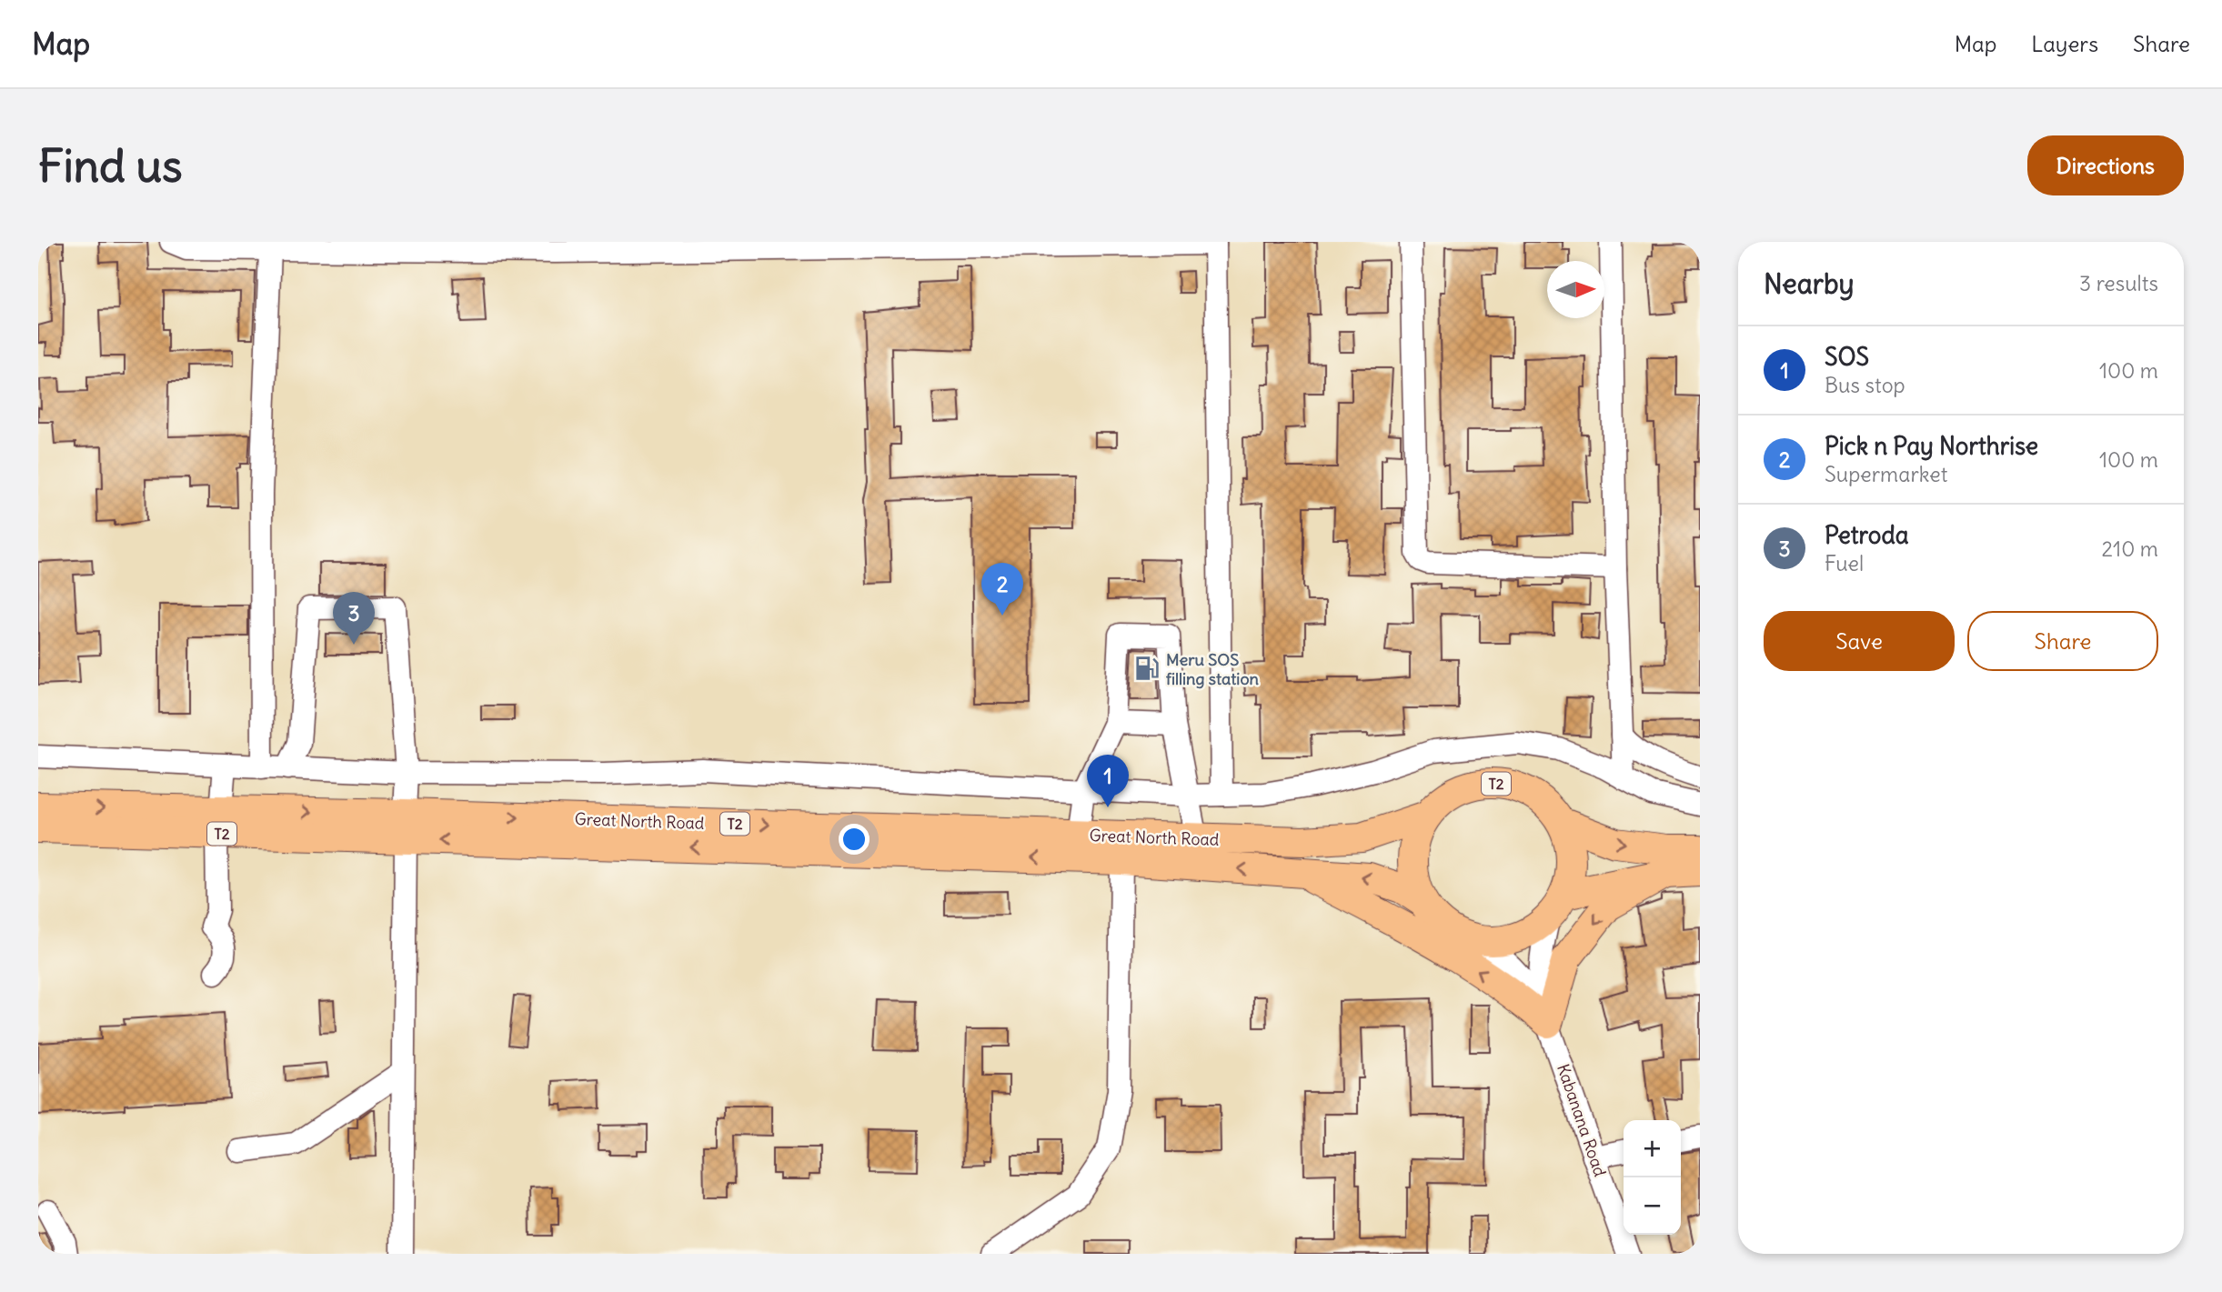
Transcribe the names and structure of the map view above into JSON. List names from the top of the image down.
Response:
{
  "streets": {
    "main road": ["T2", "Great North Road"],
    "street": ["Kabanana Road"]
  },
  "crossings": [
    ["T2", "Great North Road"]
  ],
  "places": {
    "fuel station": ["Meru SOS filling station"]
  },
  "north": "right",
  "page": {
    "header": "Map",
    "nav": ["Map", "Layers", "Share"],
    "buttons": [
      "Directions",
      ["Save", "Share"]
    ],
    "title": "Find us",
    "heading": ["Nearby", "3 results"],
    "list": [
      {
        "mark": "1",
        "name": "SOS",
        "note": "Bus stop",
        "value": "100 m"
      },
      {
        "mark": "2",
        "name": "Pick n Pay Northrise",
        "note": "Supermarket",
        "value": "100 m"
      },
      {
        "mark": "3",
        "name": "Petroda",
        "note": "Fuel",
        "value": "210 m"
      }
    ],
    "pins": ["2", "3", "1"],
    "map_buttons": ["+", "−"]
  }
}
